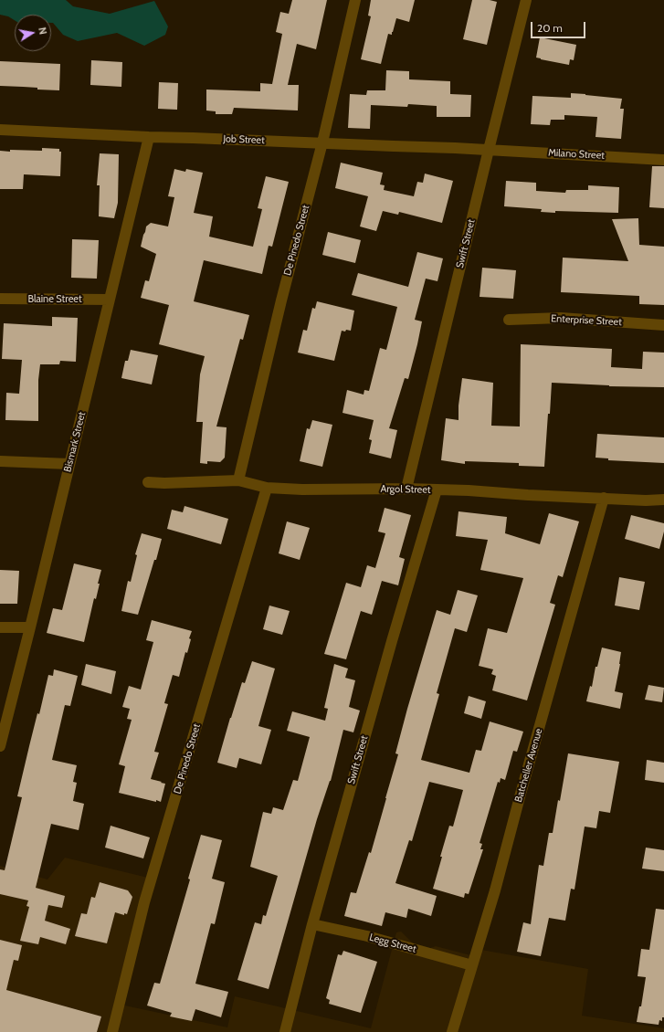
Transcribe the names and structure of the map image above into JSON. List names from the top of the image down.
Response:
{
  "streets": {
    "street": [
      "Job Street",
      "Milano Street",
      "De Pinedo Street",
      "Swift Street",
      "Blaine Street",
      "Enterprise Street",
      "Bismark Street",
      "Argol Street",
      "Batcheller Avenue",
      "Legg Street"
    ]
  },
  "crossings": [
    ["Job Street", "Milano Street"],
    ["Job Street", "De Pinedo Street"],
    ["Job Street", "Swift Street"],
    ["Job Street", "Bismark Street"],
    ["Milano Street", "Swift Street"],
    ["De Pinedo Street", "Argol Street"],
    ["Swift Street", "Argol Street"],
    ["Swift Street", "Legg Street"],
    ["Blaine Street", "Bismark Street"],
    ["Argol Street", "Batcheller Avenue"],
    ["Batcheller Avenue", "Legg Street"]
  ],
  "scale_bar": "20 m",
  "north": "right"
}
